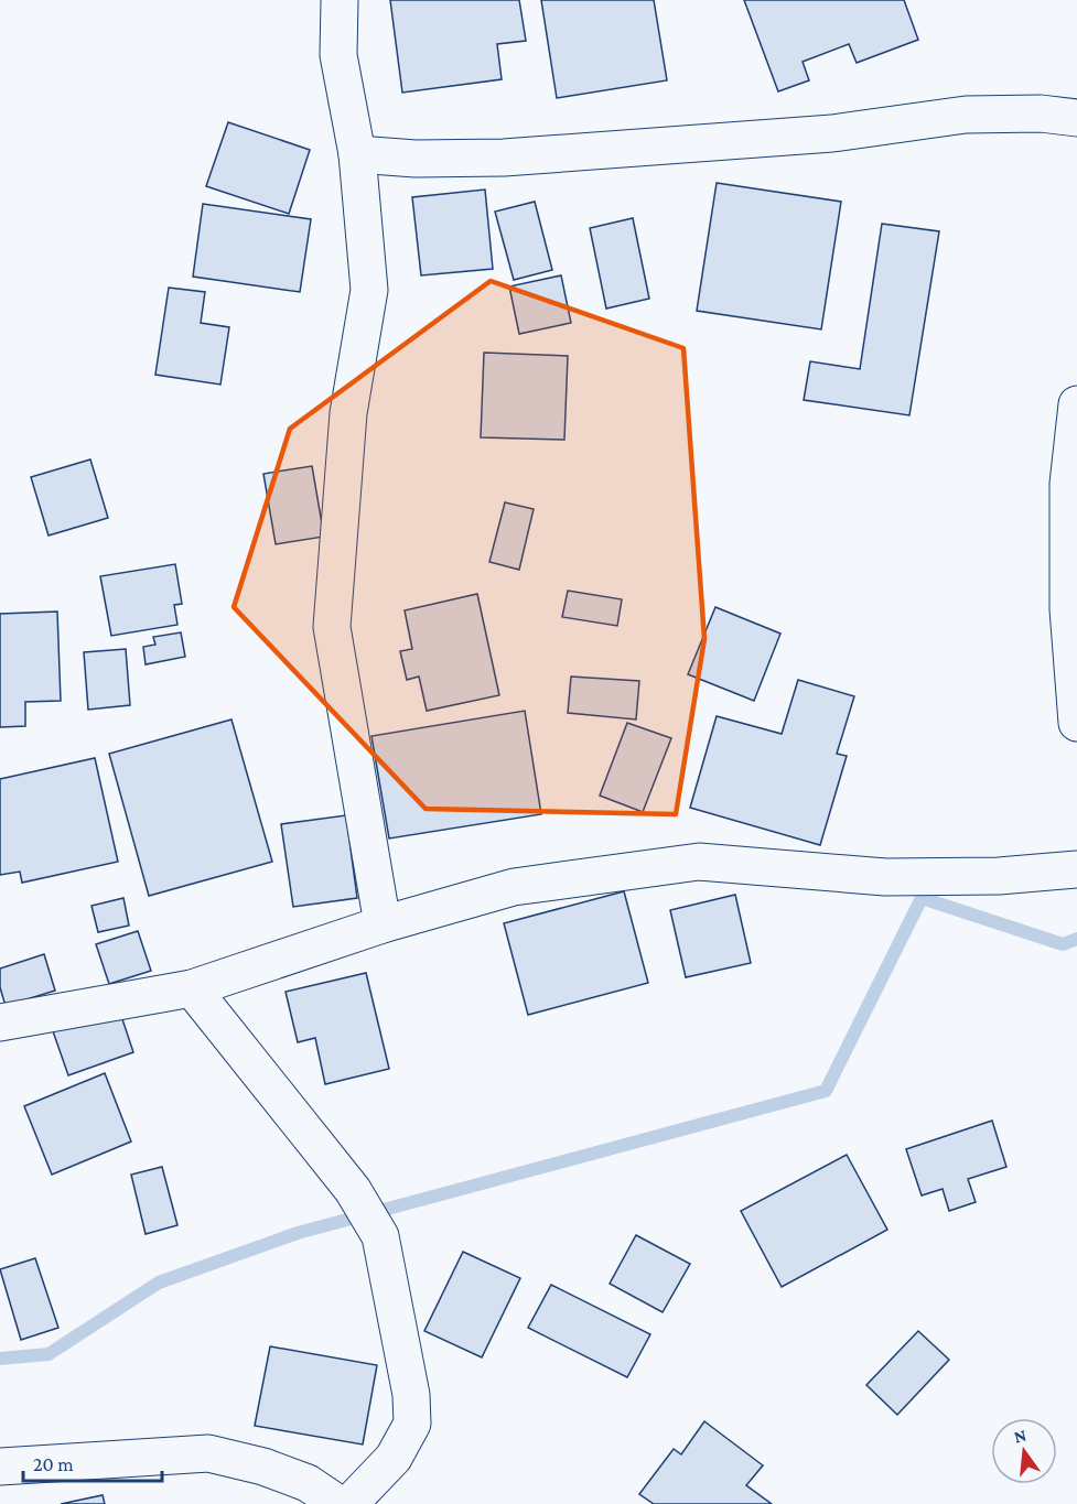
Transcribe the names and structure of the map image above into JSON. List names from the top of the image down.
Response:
{
  "scale_bar": "20 m",
  "north": "top"
}
